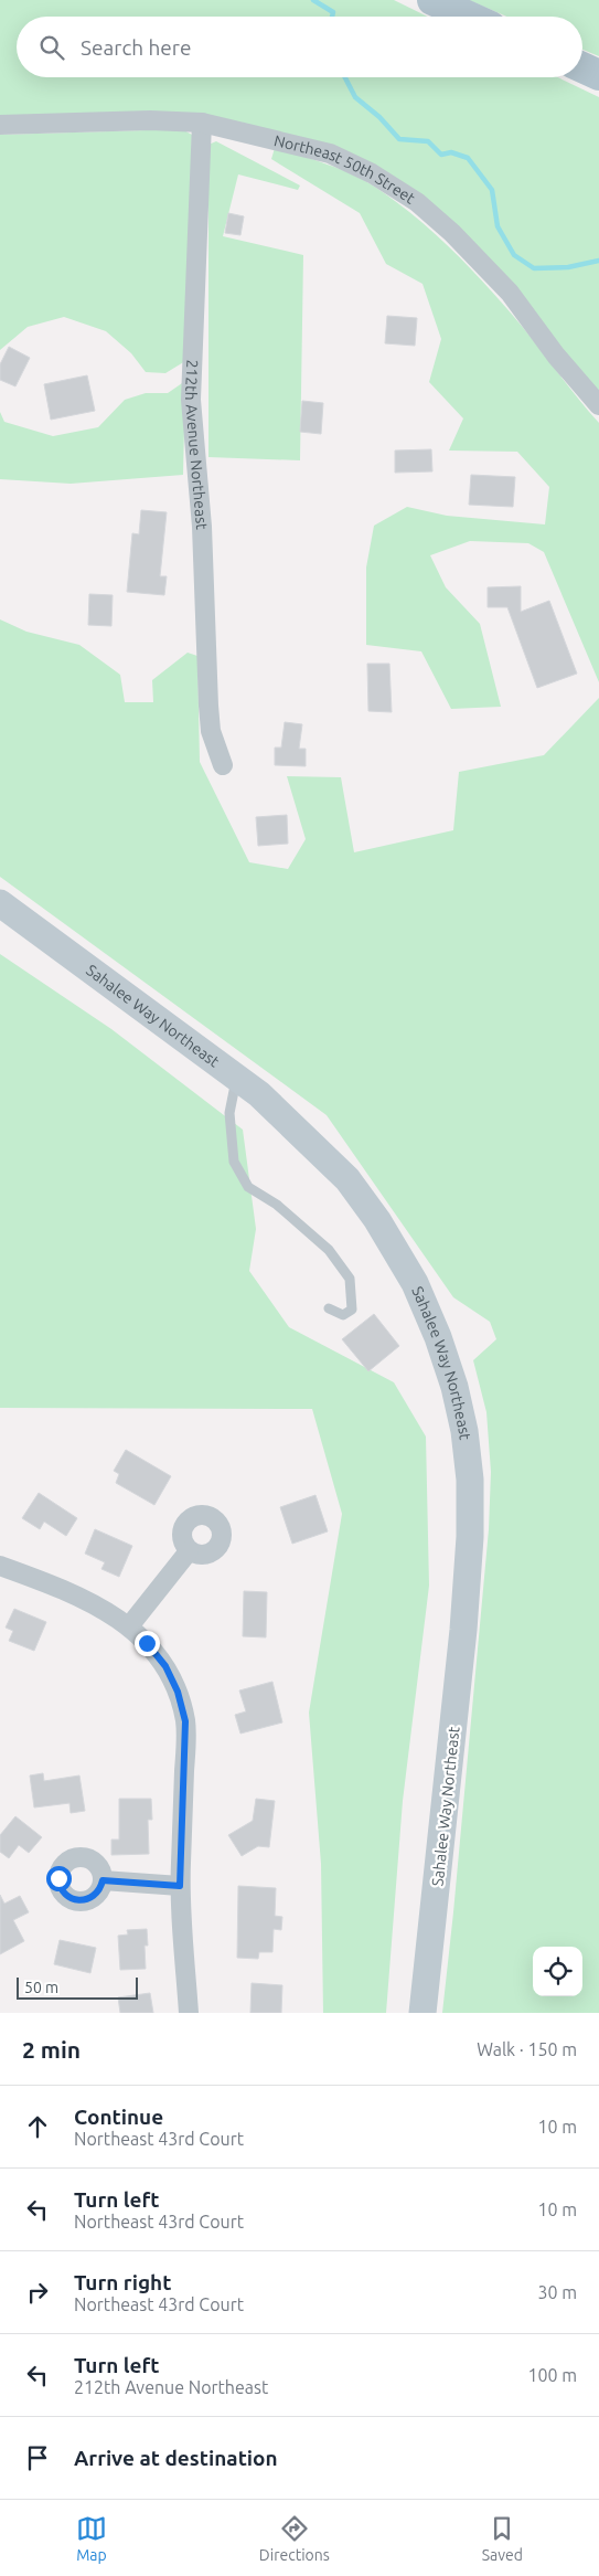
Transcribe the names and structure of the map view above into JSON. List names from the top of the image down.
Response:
{
  "streets": {
    "main road": ["Sahalee Way Northeast"],
    "street": ["Northeast 50th Street", "212th Avenue Northeast"]
  },
  "crossings": [
    ["Northeast 50th Street", "212th Avenue Northeast"]
  ],
  "scale_bar": "50 m",
  "page": {
    "search": "Search here",
    "scale": "50 m",
    "heading": ["2 min", "Walk · 150 m"],
    "list": [
      ["Continue", "Northeast 43rd Court", "10 m"],
      ["Turn left", "Northeast 43rd Court", "10 m"],
      ["Turn right", "Northeast 43rd Court", "30 m"],
      ["Turn left", "212th Avenue Northeast", "100 m"],
      "Arrive at destination"
    ],
    "nav": ["Map", "Directions", "Saved"]
  }
}
